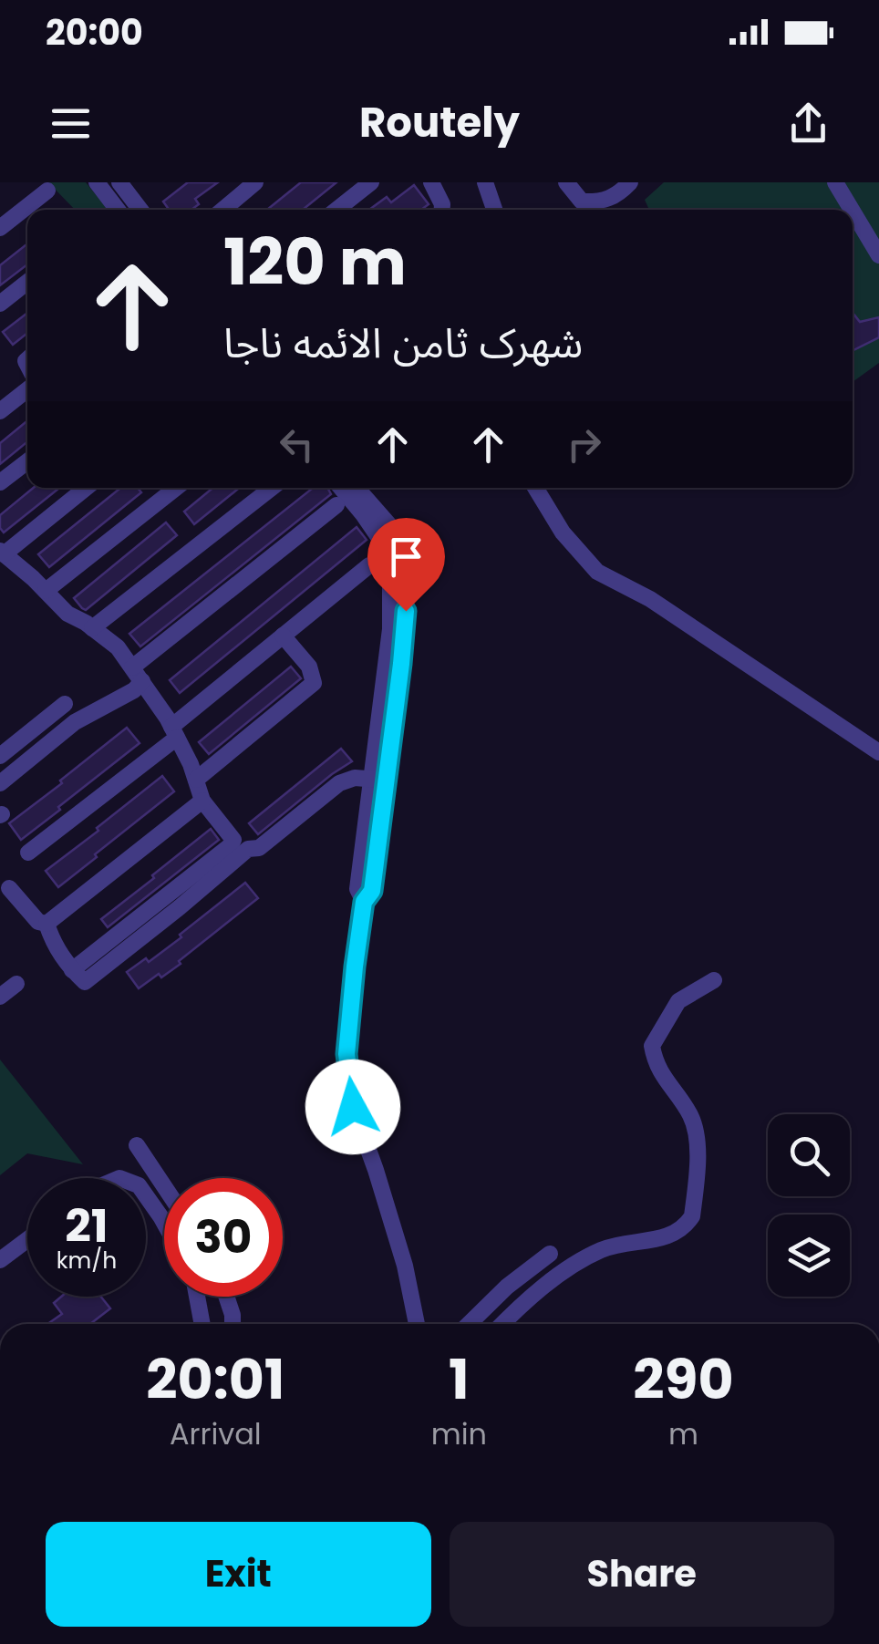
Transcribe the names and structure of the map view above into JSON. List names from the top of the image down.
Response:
{
  "page": {
    "status": "20:00",
    "header": "Routely",
    "turn": ["120 m", "شهرک ثامن الائمه ناجا"],
    "speed": "21 km/h",
    "limit": "30",
    "eta": [
      "20:01",
      "Arrival",
      "1",
      "min",
      "290",
      "m"
    ],
    "buttons": ["Exit", "Share"]
  }
}
